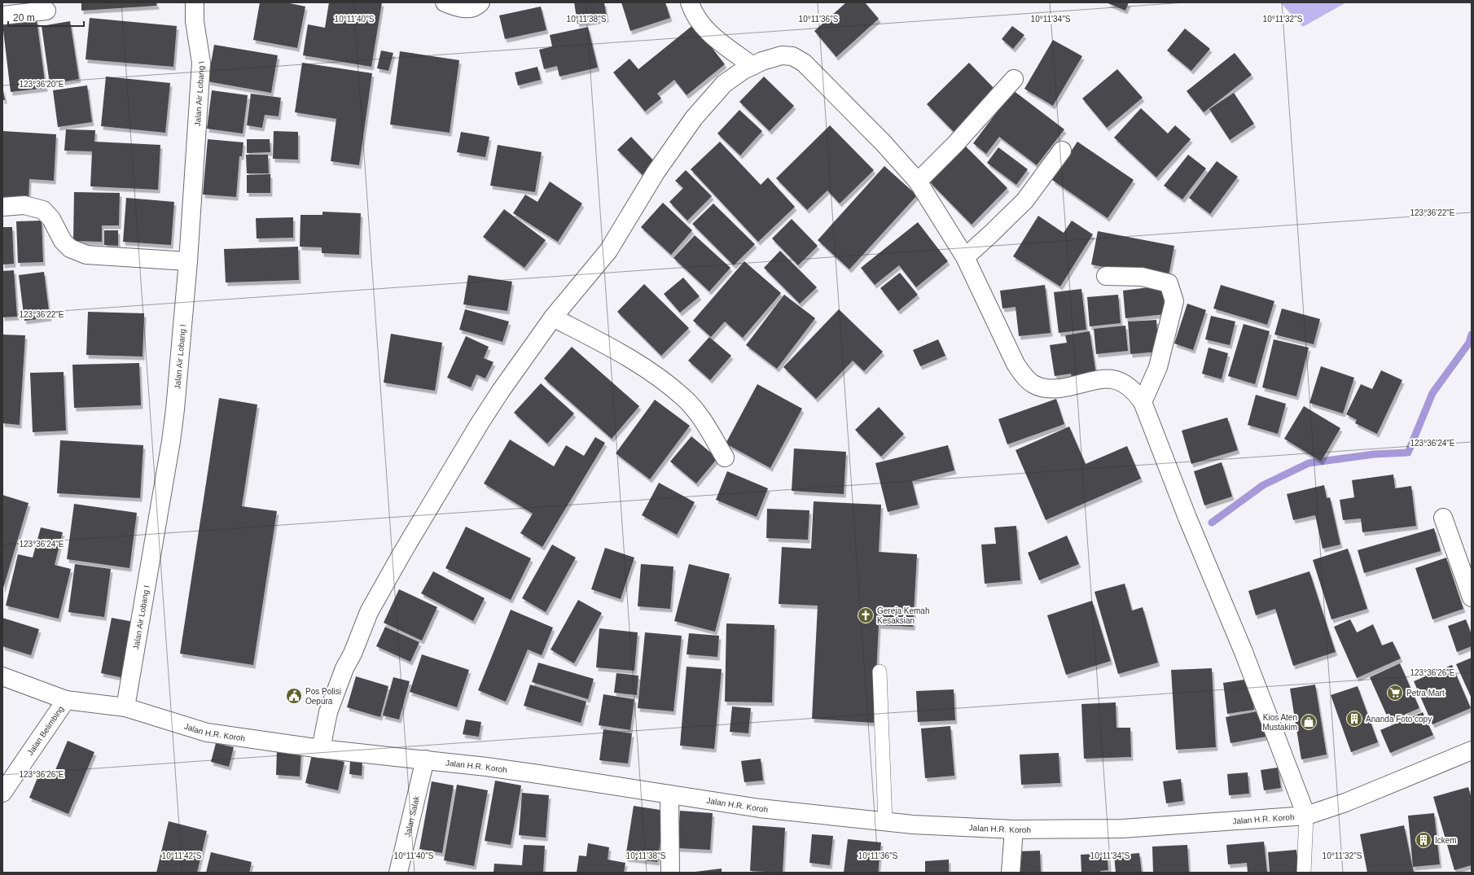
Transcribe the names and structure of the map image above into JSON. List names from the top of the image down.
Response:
{
  "streets": {
    "street": [
      "Jalan Air Lobang I",
      "Jalan Belimbing",
      "Jalan H.R. Koroh",
      "Jalan Salak"
    ]
  },
  "crossings": [
    ["Jalan Air Lobang I", "Jalan H.R. Koroh"],
    ["Jalan Belimbing", "Jalan H.R. Koroh"],
    ["Jalan H.R. Koroh", "Jalan Salak"]
  ],
  "places": {
    "church": ["Gereja Kemah Kesaksian"],
    "supermarket": ["Petra Mart"],
    "public building": ["Pos Polisi Oepura"],
    "building": ["Ananda Foto copy", "Ickem"],
    "shop": ["Kios Aten Mustakim"]
  },
  "scale_bar": "20 m",
  "coordinates": [
    "10°11'40\"S",
    "10°11'38\"S",
    "10°11'36\"S",
    "10°11'34\"S",
    "10°11'32\"S",
    "123°36'20\"E",
    "123°36'22\"E",
    "123°36'24\"E",
    "123°36'26\"E",
    "10°11'42\"S"
  ]
}
